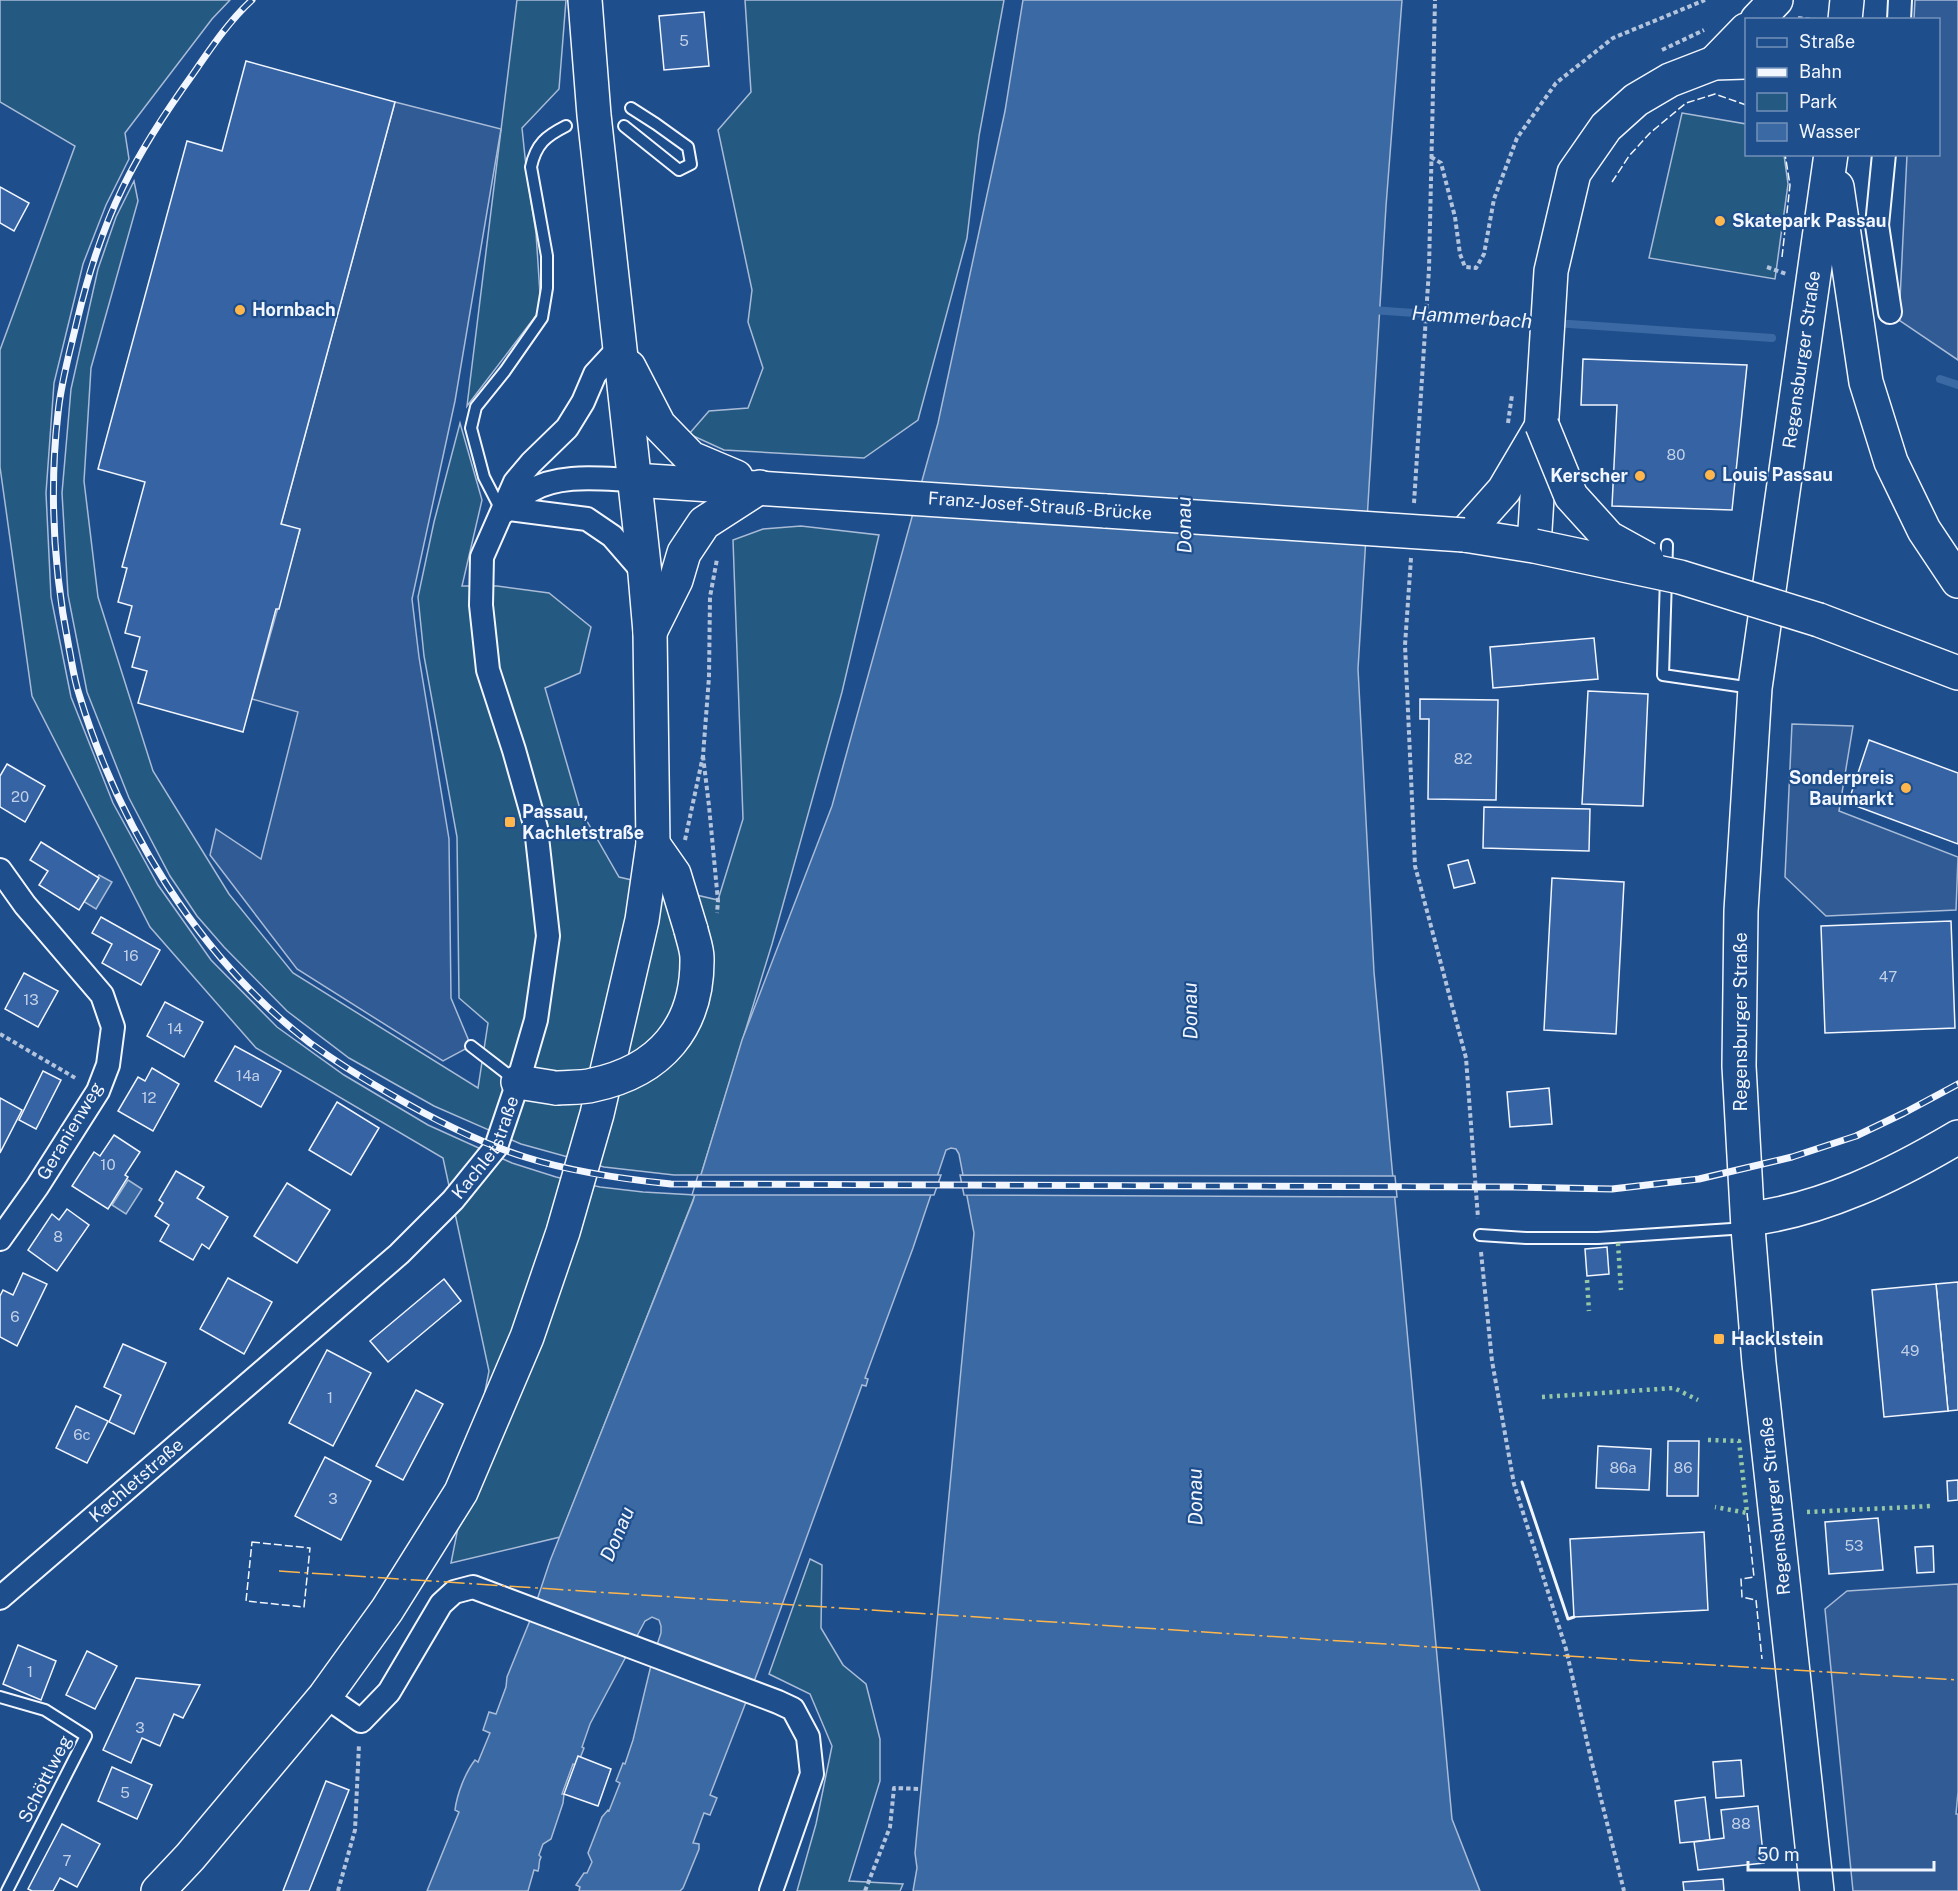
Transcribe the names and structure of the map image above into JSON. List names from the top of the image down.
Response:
{
  "streets": {
    "main road": ["Regensburger Straße", "Franz-Josef-Strauß-Brücke"],
    "street": ["Geranienweg", "Kachletstraße"],
    "lane": ["Schöttlweg"]
  },
  "crossings": [
    ["Franz-Josef-Strauß-Brücke", "Kachletstraße"]
  ],
  "water": ["Hammerbach", "Donau"],
  "places": {
    "other": [
      "Skatepark Passau",
      "Hornbach",
      "Louis Passau",
      "Kerscher",
      "Sonderpreis Baumarkt"
    ],
    "transit": ["Passau, Kachletstraße", "Hacklstein"]
  },
  "house_numbers": [
    "5",
    "80",
    "82",
    "20",
    "16",
    "47",
    "13",
    "14",
    "14a",
    "12",
    "10",
    "8",
    "6",
    "49",
    "1",
    "6c",
    "86a",
    "86",
    "3",
    "53",
    "1",
    "3",
    "5",
    "88",
    "7"
  ],
  "legend": [
    "Straße",
    "Bahn",
    "Park",
    "Wasser"
  ],
  "scale_bar": "50 m"
}
